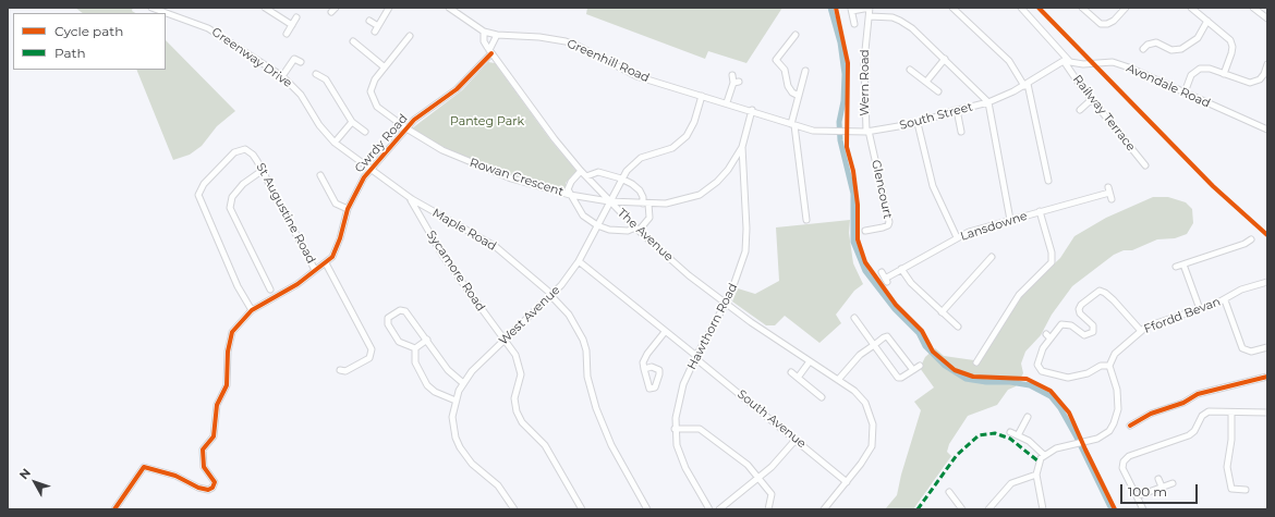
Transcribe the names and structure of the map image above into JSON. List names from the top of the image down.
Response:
{
  "streets": {
    "street": [
      "Greenway Drive",
      "Greenhill Road",
      "Wern Road",
      "Avondale Road",
      "Railway Terrace",
      "South Street",
      "Cwrdy Road",
      "Rowan Crescent",
      "Glencourt",
      "St Augustine Road",
      "Lansdowne",
      "Maple Road",
      "The Avenue",
      "Sycamore Road",
      "West Avenue",
      "Ffordd Bevan",
      "Hawthorn Road",
      "South Avenue"
    ]
  },
  "crossings": [
    ["Greenway Drive", "Cwrdy Road"],
    ["Greenway Drive", "Maple Road"],
    ["Greenhill Road", "South Street"],
    ["Greenhill Road", "Cwrdy Road"],
    ["Greenhill Road", "The Avenue"],
    ["Greenhill Road", "West Avenue"],
    ["Greenhill Road", "Hawthorn Road"],
    ["Wern Road", "South Street"],
    ["Wern Road", "Glencourt"],
    ["Avondale Road", "Railway Terrace"],
    ["Avondale Road", "South Street"],
    ["Railway Terrace", "South Street"],
    ["South Street", "Glencourt"],
    ["Cwrdy Road", "Rowan Crescent"],
    ["Cwrdy Road", "St Augustine Road"],
    ["Cwrdy Road", "Maple Road"],
    ["Cwrdy Road", "The Avenue"],
    ["Rowan Crescent", "The Avenue"],
    ["Rowan Crescent", "West Avenue"],
    ["Rowan Crescent", "Hawthorn Road"],
    ["Maple Road", "Sycamore Road"],
    ["Maple Road", "West Avenue"],
    ["The Avenue", "West Avenue"],
    ["The Avenue", "Hawthorn Road"],
    ["The Avenue", "South Avenue"],
    ["Sycamore Road", "West Avenue"],
    ["West Avenue", "South Avenue"],
    ["Hawthorn Road", "South Avenue"]
  ],
  "parks": ["Panteg Park"],
  "legend": ["Cycle path", "Path"],
  "scale_bar": "100 m",
  "north": "top left"
}
